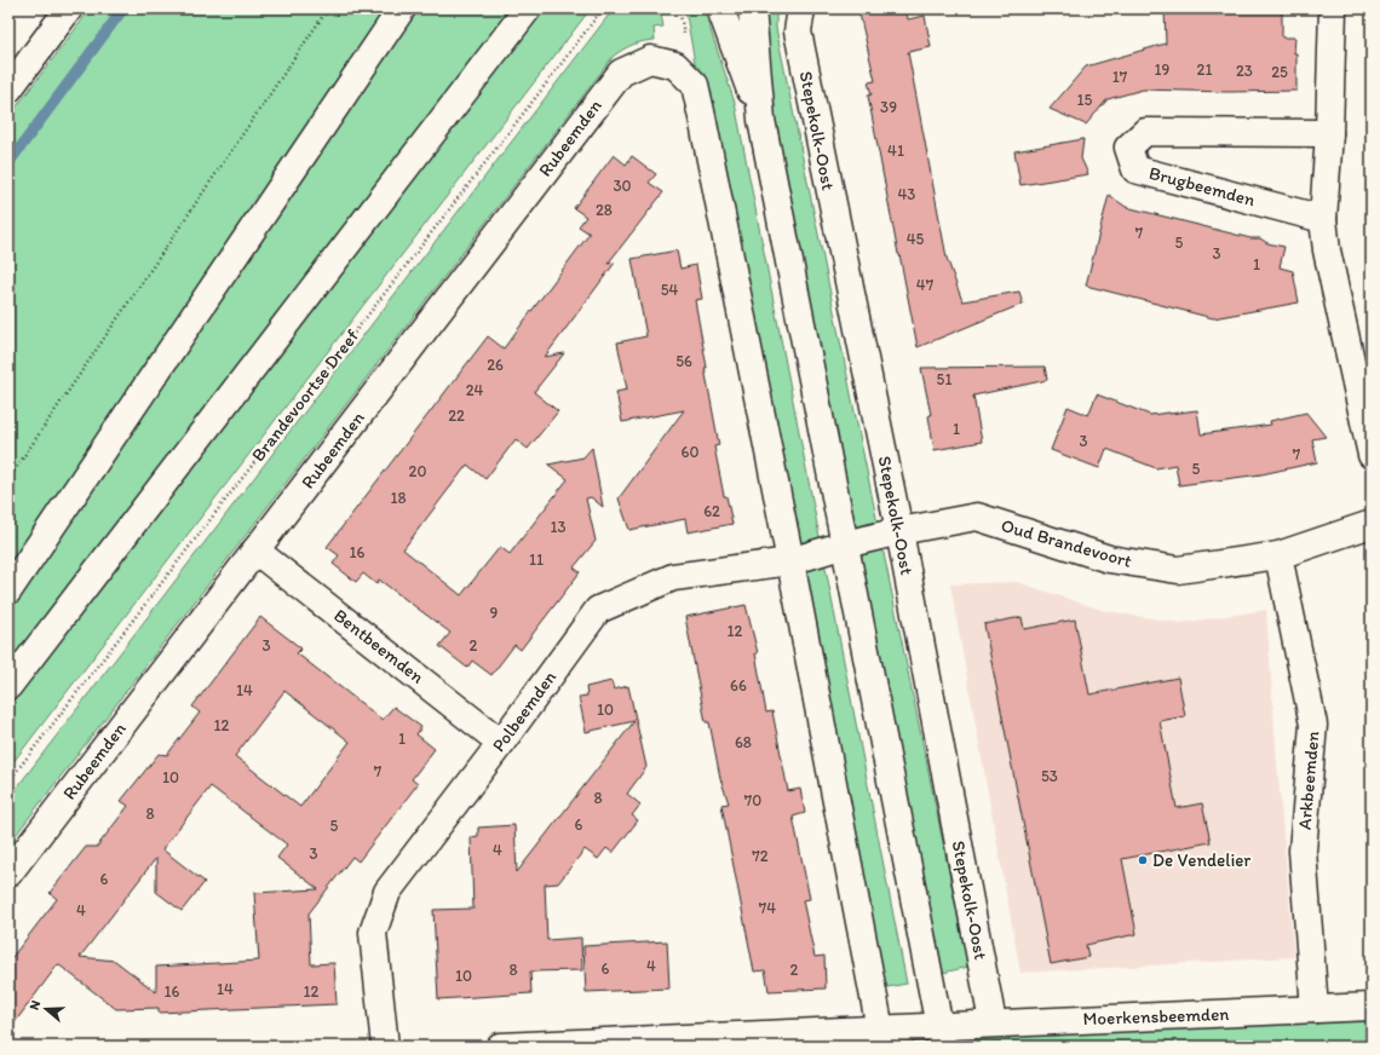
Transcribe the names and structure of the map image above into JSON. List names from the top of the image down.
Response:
{
  "streets": {
    "street": [
      "Stepekolk-Oost",
      "Rubeemden",
      "Brugbeemden",
      "Oud Brandevoort",
      "Bentbeemden",
      "Polbeemden",
      "Arkbeemden",
      "Moerkensbeemden"
    ],
    "path": ["Brandevoortse Dreef"]
  },
  "crossings": [
    ["Stepekolk-Oost", "Oud Brandevoort"],
    ["Stepekolk-Oost", "Moerkensbeemden"],
    ["Rubeemden", "Bentbeemden"],
    ["Rubeemden", "Polbeemden"],
    ["Oud Brandevoort", "Polbeemden"],
    ["Oud Brandevoort", "Arkbeemden"],
    ["Bentbeemden", "Polbeemden"],
    ["Arkbeemden", "Moerkensbeemden"]
  ],
  "places": ["De Vendelier"],
  "house_numbers": [
    "19",
    "21",
    "23",
    "25",
    "17",
    "15",
    "39",
    "41",
    "30",
    "43",
    "28",
    "7",
    "45",
    "5",
    "3",
    "1",
    "47",
    "54",
    "56",
    "26",
    "51",
    "24",
    "22",
    "1",
    "3",
    "60",
    "7",
    "5",
    "20",
    "18",
    "62",
    "13",
    "16",
    "11",
    "9",
    "12",
    "3",
    "2",
    "66",
    "14",
    "10",
    "12",
    "1",
    "68",
    "7",
    "53",
    "10",
    "8",
    "70",
    "8",
    "6",
    "5",
    "4",
    "3",
    "72",
    "6",
    "74",
    "4",
    "4",
    "6",
    "8",
    "2",
    "10",
    "14",
    "16",
    "12"
  ],
  "north": "left"
}
